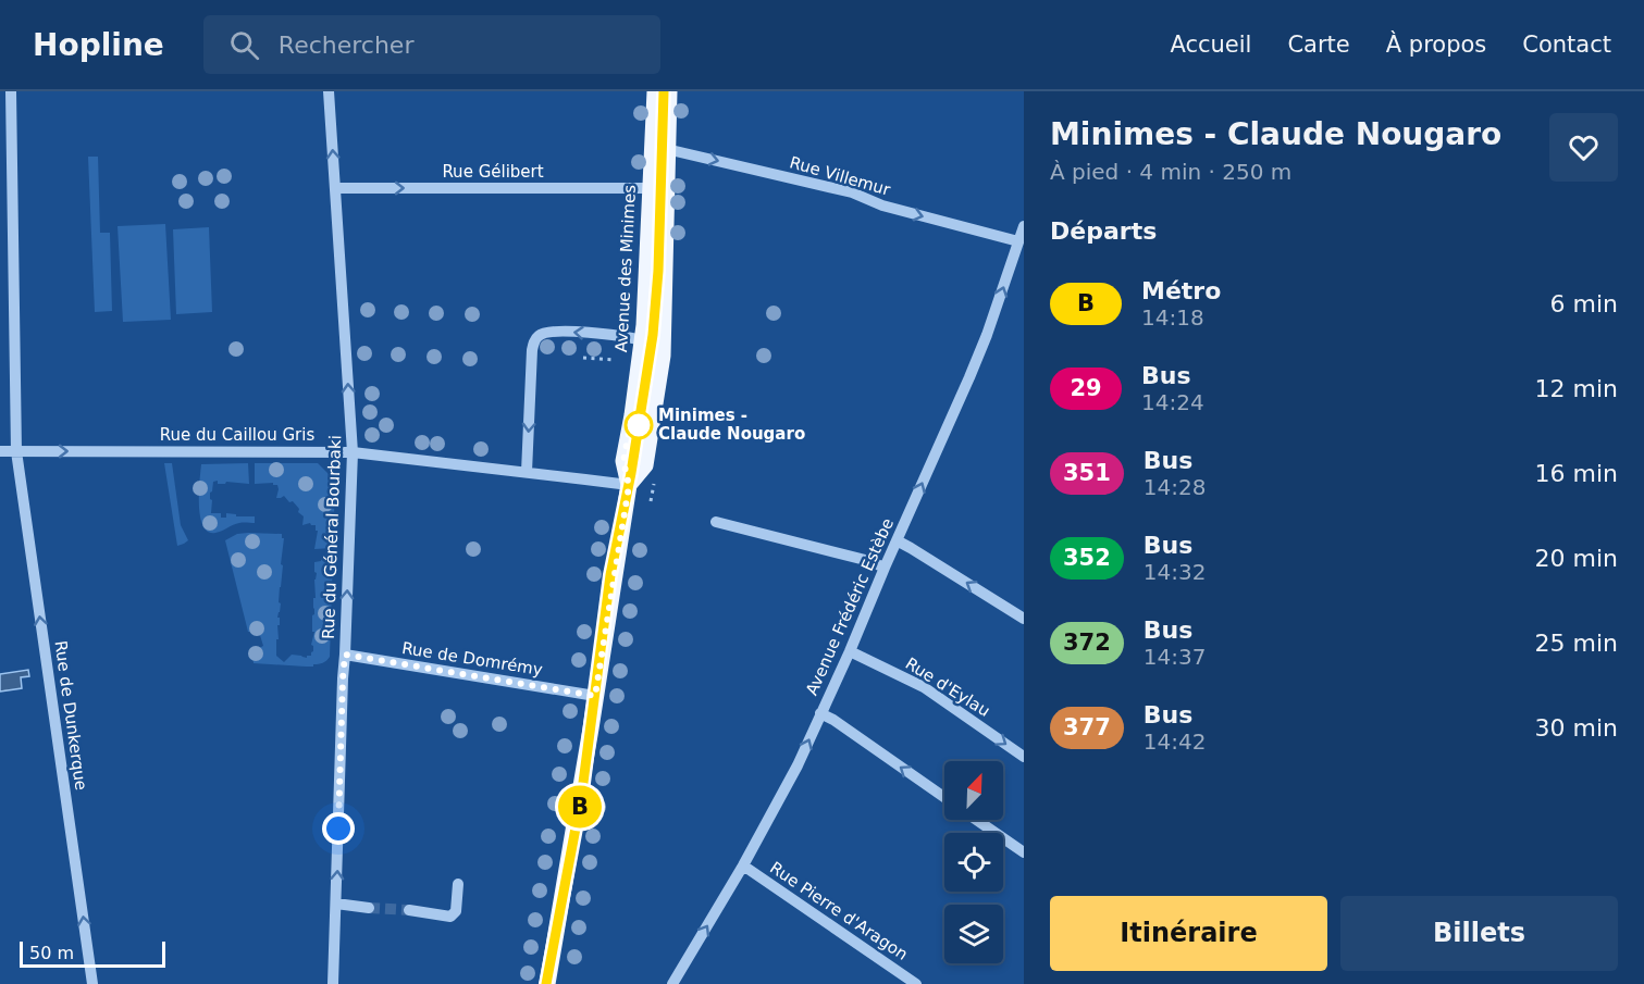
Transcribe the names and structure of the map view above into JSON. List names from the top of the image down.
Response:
{
  "streets": {
    "main road": ["Avenue des Minimes"],
    "street": [
      "Rue Gélibert",
      "Rue Villemur",
      "Rue du Caillou Gris",
      "Rue du Général Bourbaki",
      "Avenue Frédéric Estèbe",
      "Rue de Domrémy",
      "Rue d'Eylau",
      "Rue de Dunkerque",
      "Rue Pierre d'Aragon"
    ]
  },
  "crossings": [
    ["Rue Gélibert", "Avenue des Minimes"],
    ["Rue Gélibert", "Rue du Général Bourbaki"],
    ["Rue Villemur", "Avenue des Minimes"],
    ["Rue Villemur", "Avenue Frédéric Estèbe"],
    ["Avenue des Minimes", "Rue du Caillou Gris"],
    ["Avenue des Minimes", "Rue de Domrémy"],
    ["Rue du Caillou Gris", "Rue du Général Bourbaki"],
    ["Rue du Caillou Gris", "Rue de Dunkerque"],
    ["Rue du Général Bourbaki", "Rue de Domrémy"],
    ["Avenue Frédéric Estèbe", "Rue d'Eylau"],
    ["Avenue Frédéric Estèbe", "Rue Pierre d'Aragon"]
  ],
  "one_way": [
    "Rue Gélibert",
    "Rue Villemur",
    "Rue du Caillou Gris",
    "Rue du Général Bourbaki",
    "Avenue Frédéric Estèbe",
    "Rue de Dunkerque"
  ],
  "places": ["Minimes - Claude Nougaro"],
  "lines": ["metro line B"],
  "scale_bar": "50 m",
  "north": "top right",
  "page": {
    "header": "Hopline",
    "search": "Rechercher",
    "nav": [
      "Accueil",
      "Carte",
      "À propos",
      "Contact"
    ],
    "on_map": "B",
    "heading": [
      ["Minimes - Claude Nougaro", "À pied · 4 min · 250 m"],
      "Départs"
    ],
    "list": [
      {
        "mark": "B",
        "name": "Métro",
        "note": "14:18",
        "value": "6 min"
      },
      {
        "mark": "29",
        "name": "Bus",
        "note": "14:24",
        "value": "12 min"
      },
      {
        "mark": "351",
        "name": "Bus",
        "note": "14:28",
        "value": "16 min"
      },
      {
        "mark": "352",
        "name": "Bus",
        "note": "14:32",
        "value": "20 min"
      },
      {
        "mark": "372",
        "name": "Bus",
        "note": "14:37",
        "value": "25 min"
      },
      {
        "mark": "377",
        "name": "Bus",
        "note": "14:42",
        "value": "30 min"
      }
    ],
    "buttons": ["Itinéraire", "Billets"],
    "scale": "50 m"
  }
}
